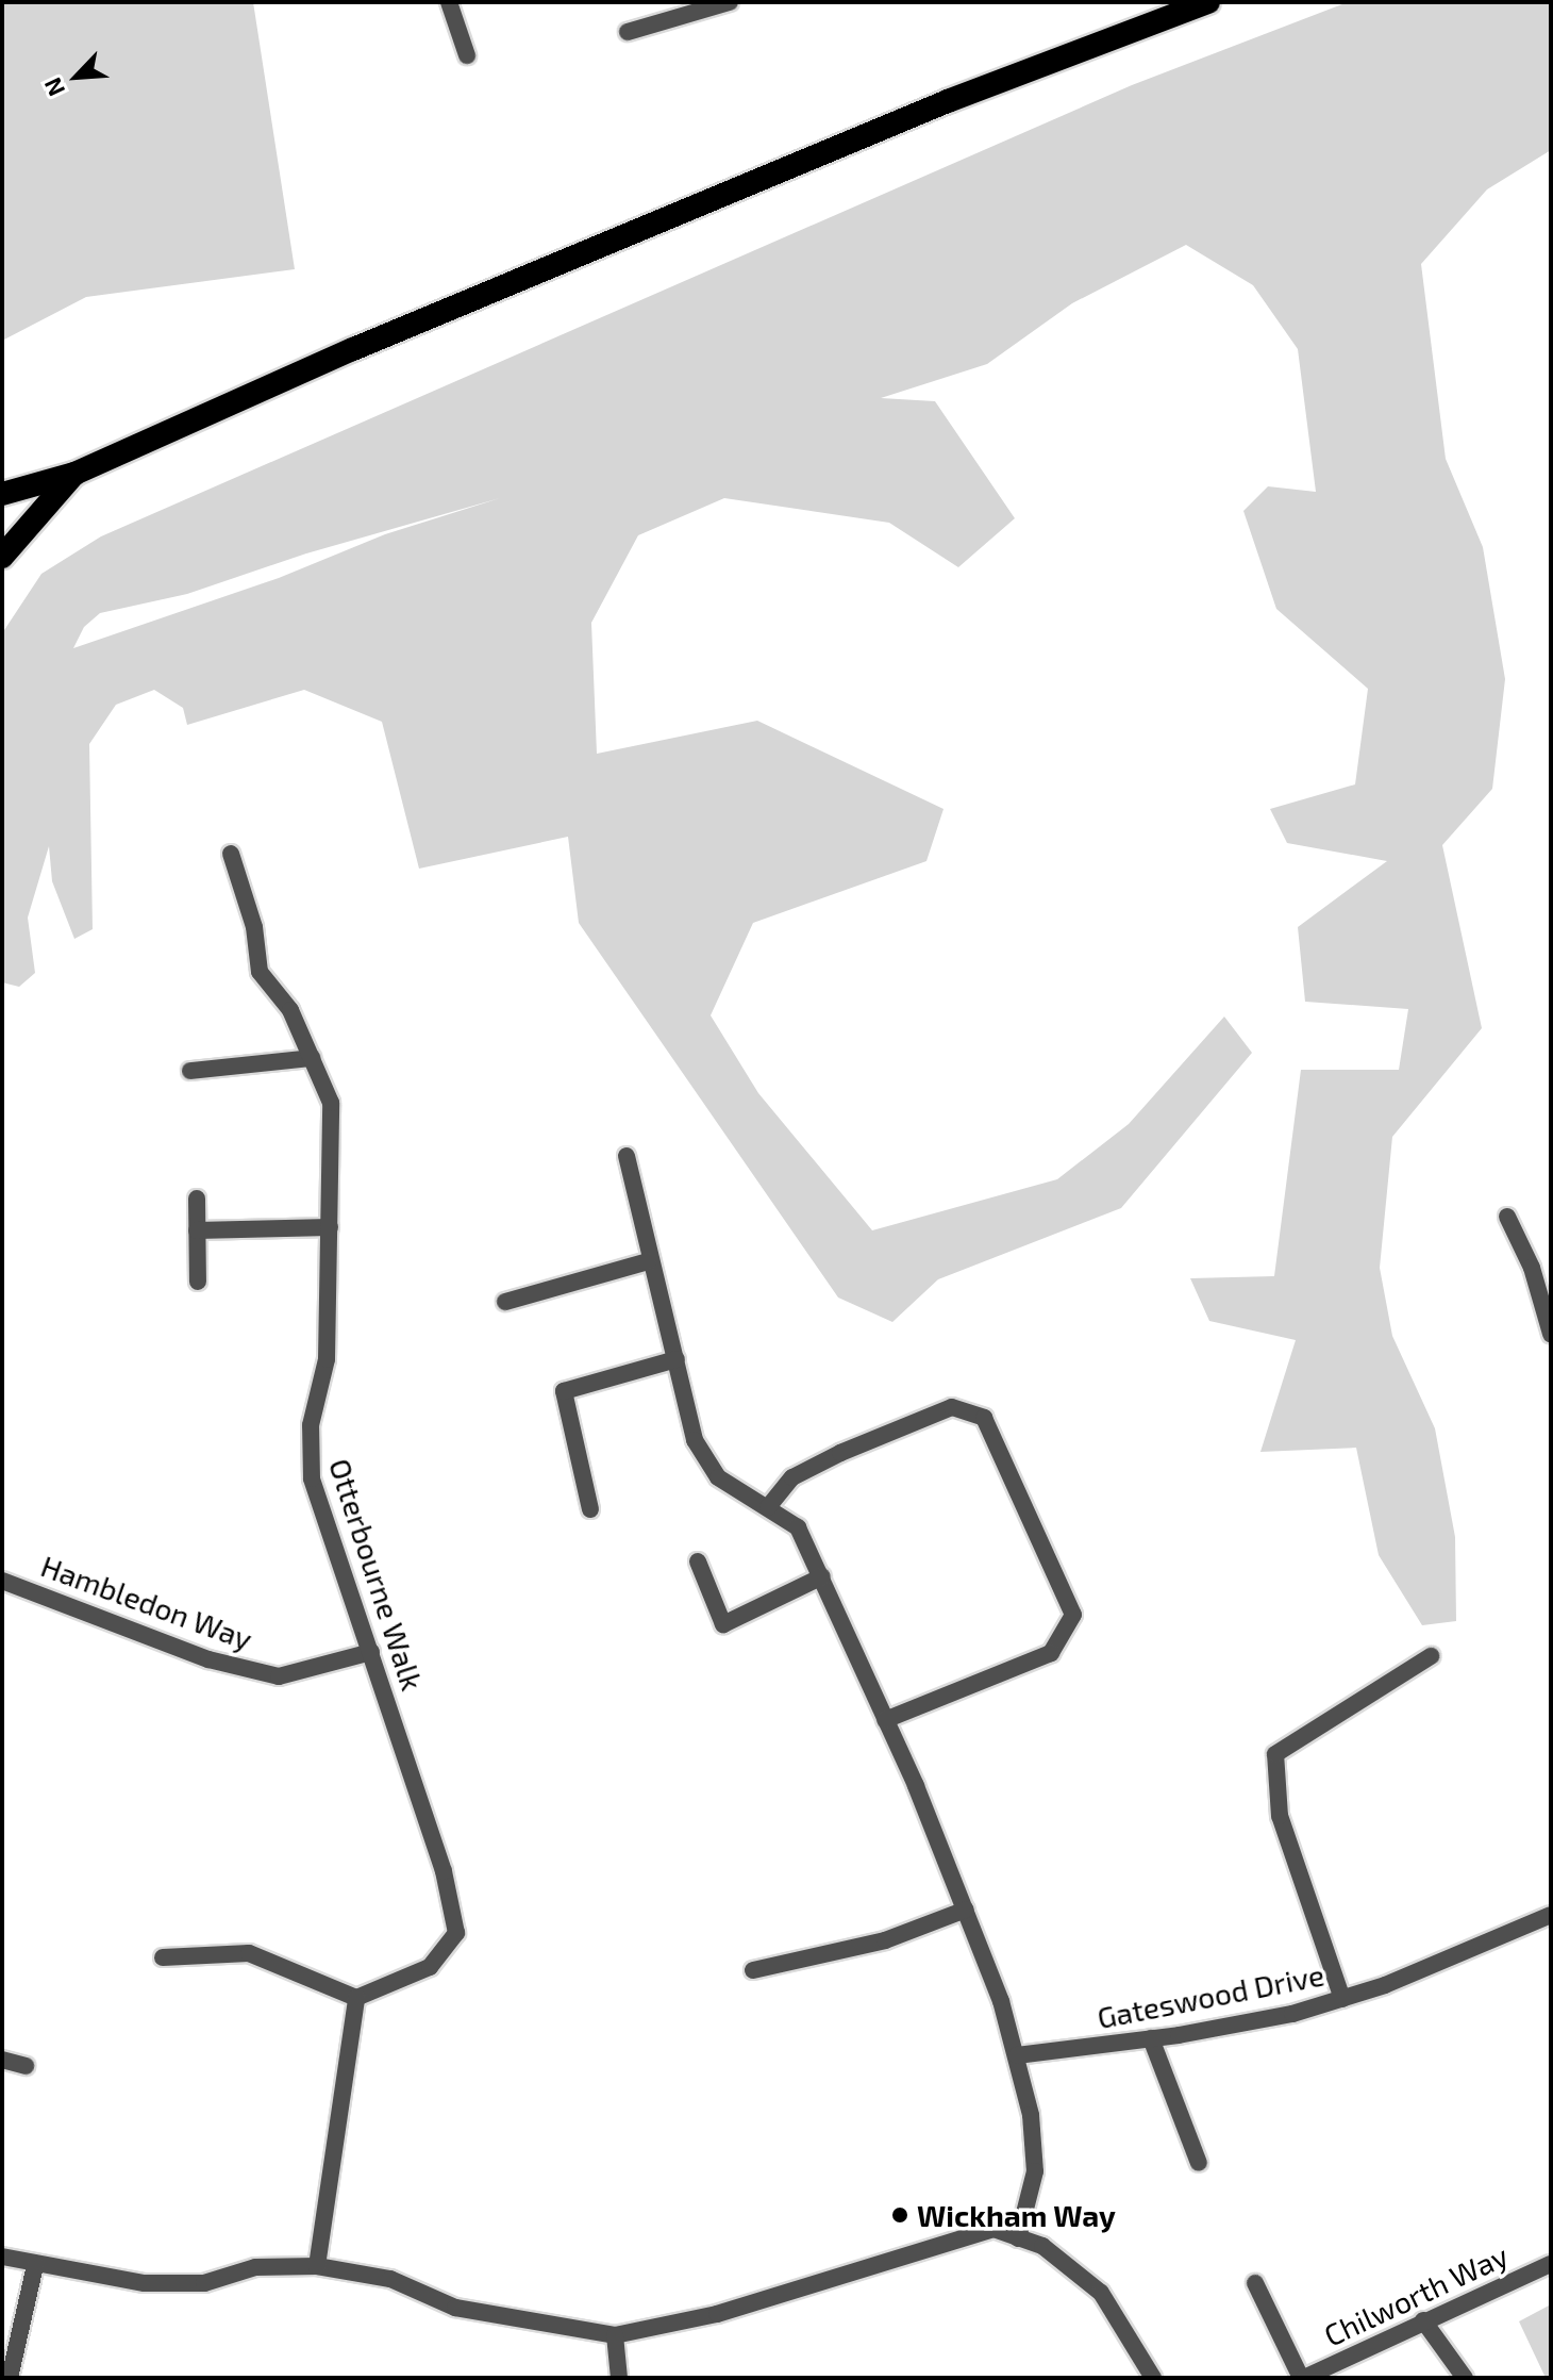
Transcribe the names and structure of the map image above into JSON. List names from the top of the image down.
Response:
{
  "streets": {
    "street": [
      "Otterbourne Walk",
      "Hambledon Way",
      "Gateswood Drive",
      "Chilworth Way"
    ]
  },
  "crossings": [
    ["Otterbourne Walk", "Hambledon Way"]
  ],
  "places": ["Wickham Way"],
  "north": "bottom left"
}
